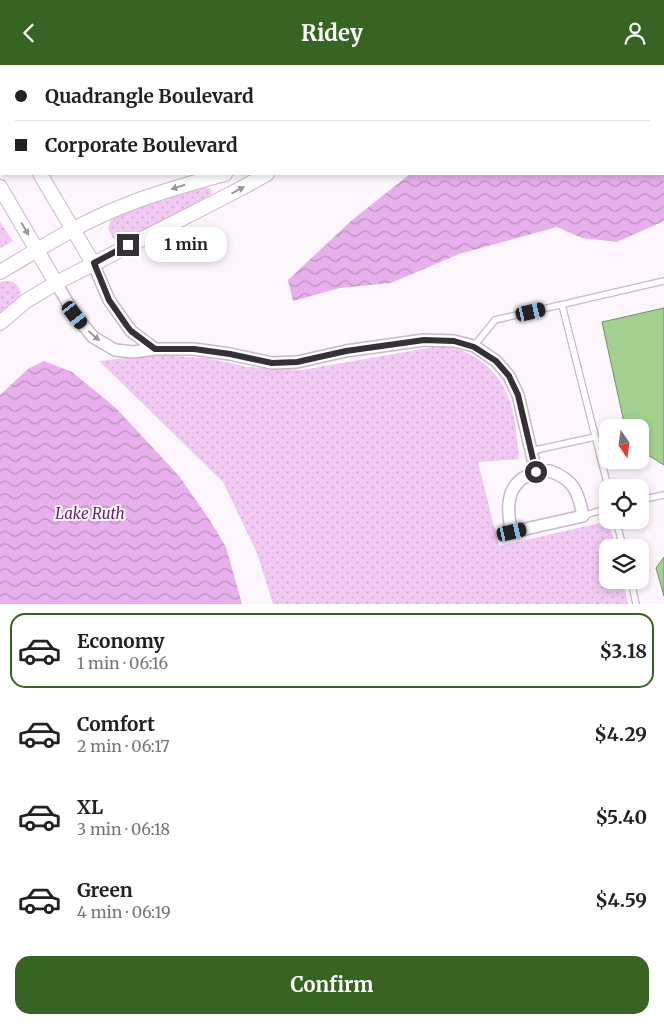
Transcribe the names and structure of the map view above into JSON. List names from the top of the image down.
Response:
{
  "water": ["Lake Ruth"],
  "north": "bottom",
  "page": {
    "header": "Ridey",
    "banner": ["Quadrangle Boulevard", "Corporate Boulevard"],
    "bubble": "1 min",
    "list": [
      {
        "name": "Economy",
        "note": "1 min · 06:16",
        "value": "$3.18"
      },
      {
        "name": "Comfort",
        "note": "2 min · 06:17",
        "value": "$4.29"
      },
      {
        "name": "XL",
        "note": "3 min · 06:18",
        "value": "$5.40"
      },
      {
        "name": "Green",
        "note": "4 min · 06:19",
        "value": "$4.59"
      }
    ],
    "buttons": "Confirm"
  }
}
